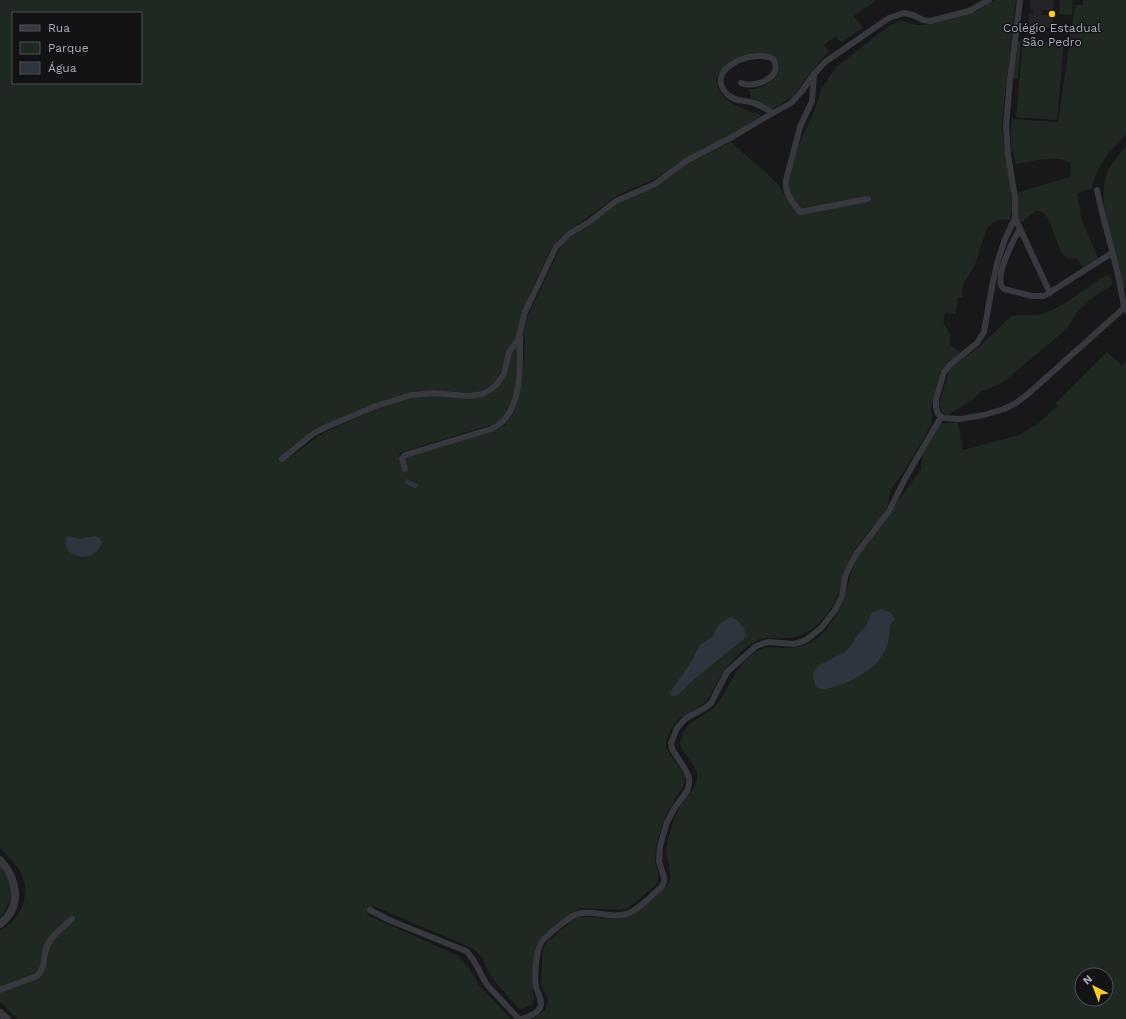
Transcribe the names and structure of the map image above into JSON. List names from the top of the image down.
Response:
{
  "places": ["Colégio Estadual São Pedro"],
  "legend": ["Rua", "Parque", "Água"],
  "north": "top left"
}
